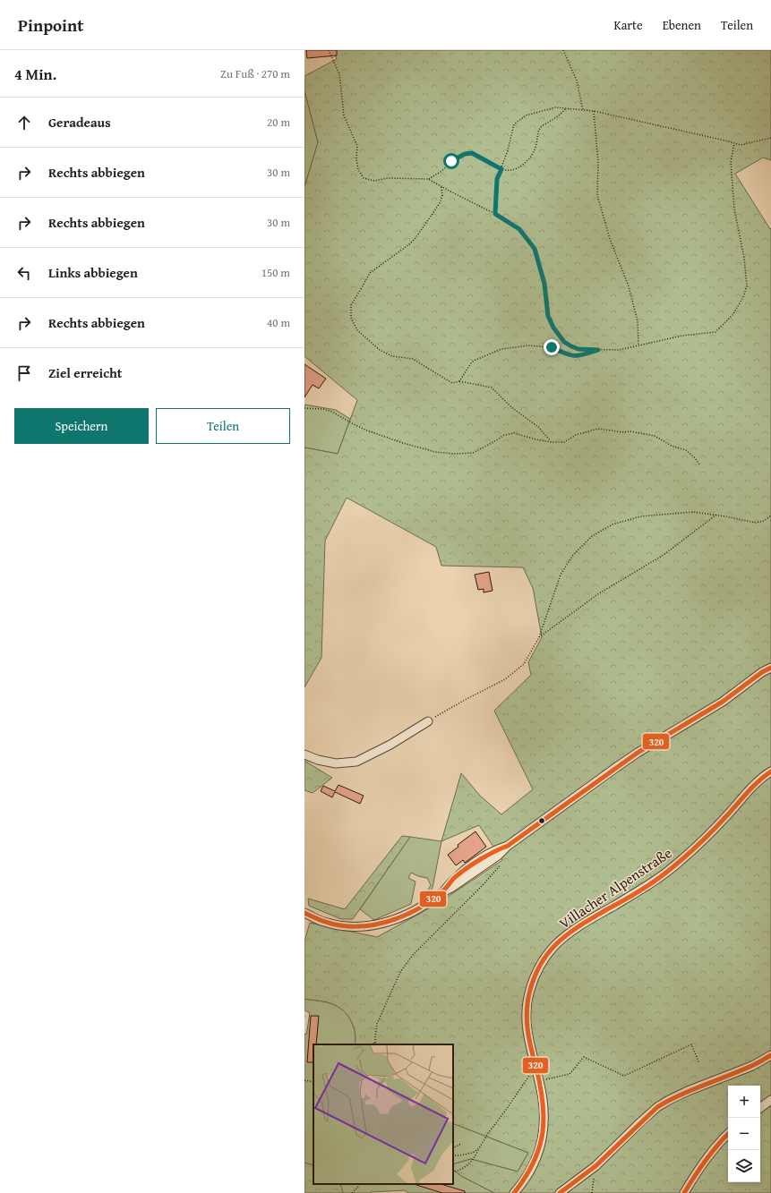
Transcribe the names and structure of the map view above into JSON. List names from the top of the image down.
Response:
{
  "streets": {
    "street": ["Villacher Alpenstraße"]
  },
  "lines": ["transit line 320"],
  "page": {
    "header": "Pinpoint",
    "nav": ["Karte", "Ebenen", "Teilen"],
    "heading": ["4 Min.", "Zu Fuß · 270 m"],
    "list": [
      ["Geradeaus", "20 m"],
      ["Rechts abbiegen", "30 m"],
      ["Rechts abbiegen", "30 m"],
      ["Links abbiegen", "150 m"],
      ["Rechts abbiegen", "40 m"],
      "Ziel erreicht"
    ],
    "buttons": ["Speichern", "Teilen"],
    "map_buttons": ["+", "−"]
  }
}
